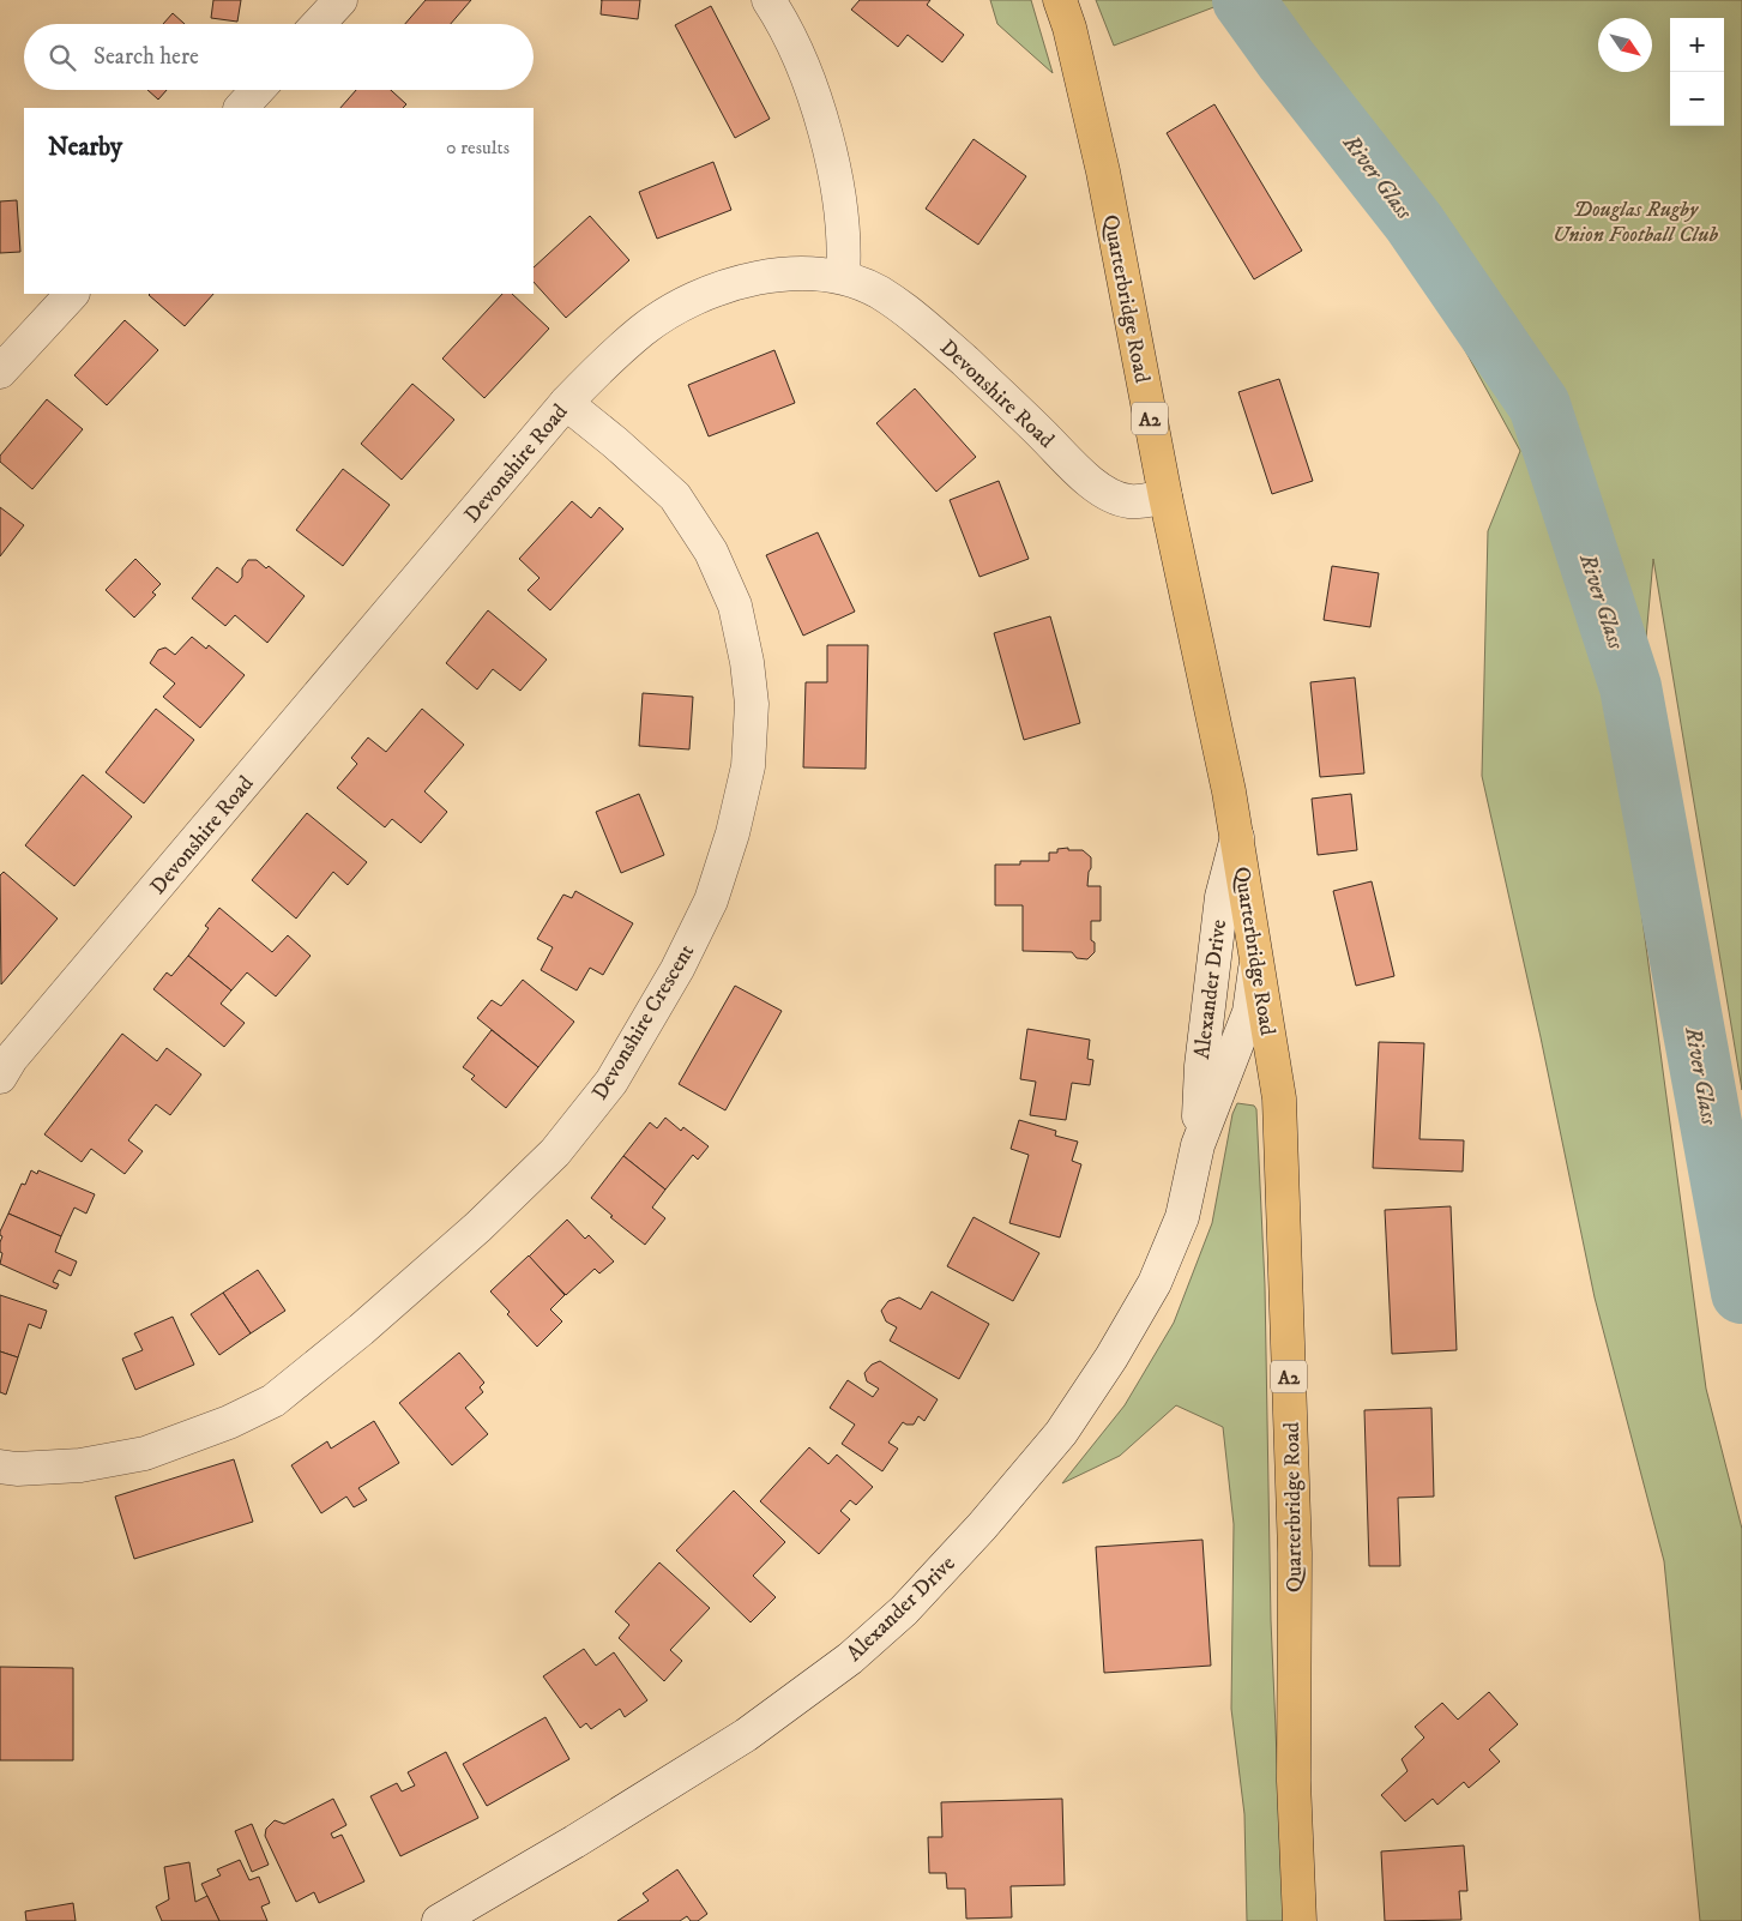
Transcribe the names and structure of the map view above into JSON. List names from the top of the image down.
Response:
{
  "streets": {
    "highway": ["Quarterbridge Road", "A2"],
    "street": ["Devonshire Road", "Alexander Drive", "Devonshire Crescent"]
  },
  "crossings": [
    ["Quarterbridge Road", "Devonshire Road"],
    ["Quarterbridge Road", "Alexander Drive"],
    ["Devonshire Road", "Devonshire Crescent"]
  ],
  "water": ["River Glass"],
  "parks": ["Douglas Rugby Union Football Club"],
  "north": "bottom right",
  "page": {
    "map_buttons": ["+", "−"],
    "search": "Search here",
    "heading": ["Nearby", "0 results"]
  }
}
